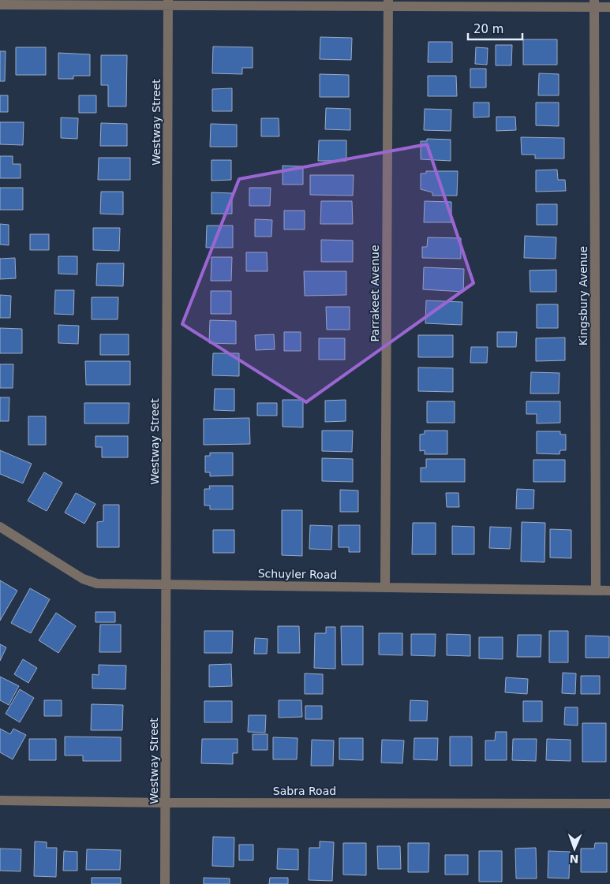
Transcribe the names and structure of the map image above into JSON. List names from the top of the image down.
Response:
{
  "streets": {
    "street": [
      "Westway Street",
      "Parrakeet Avenue",
      "Kingsbury Avenue",
      "Schuyler Road",
      "Sabra Road"
    ]
  },
  "crossings": [
    ["Westway Street", "Schuyler Road"],
    ["Westway Street", "Sabra Road"],
    ["Parrakeet Avenue", "Schuyler Road"],
    ["Kingsbury Avenue", "Schuyler Road"]
  ],
  "scale_bar": "20 m",
  "north": "bottom"
}
